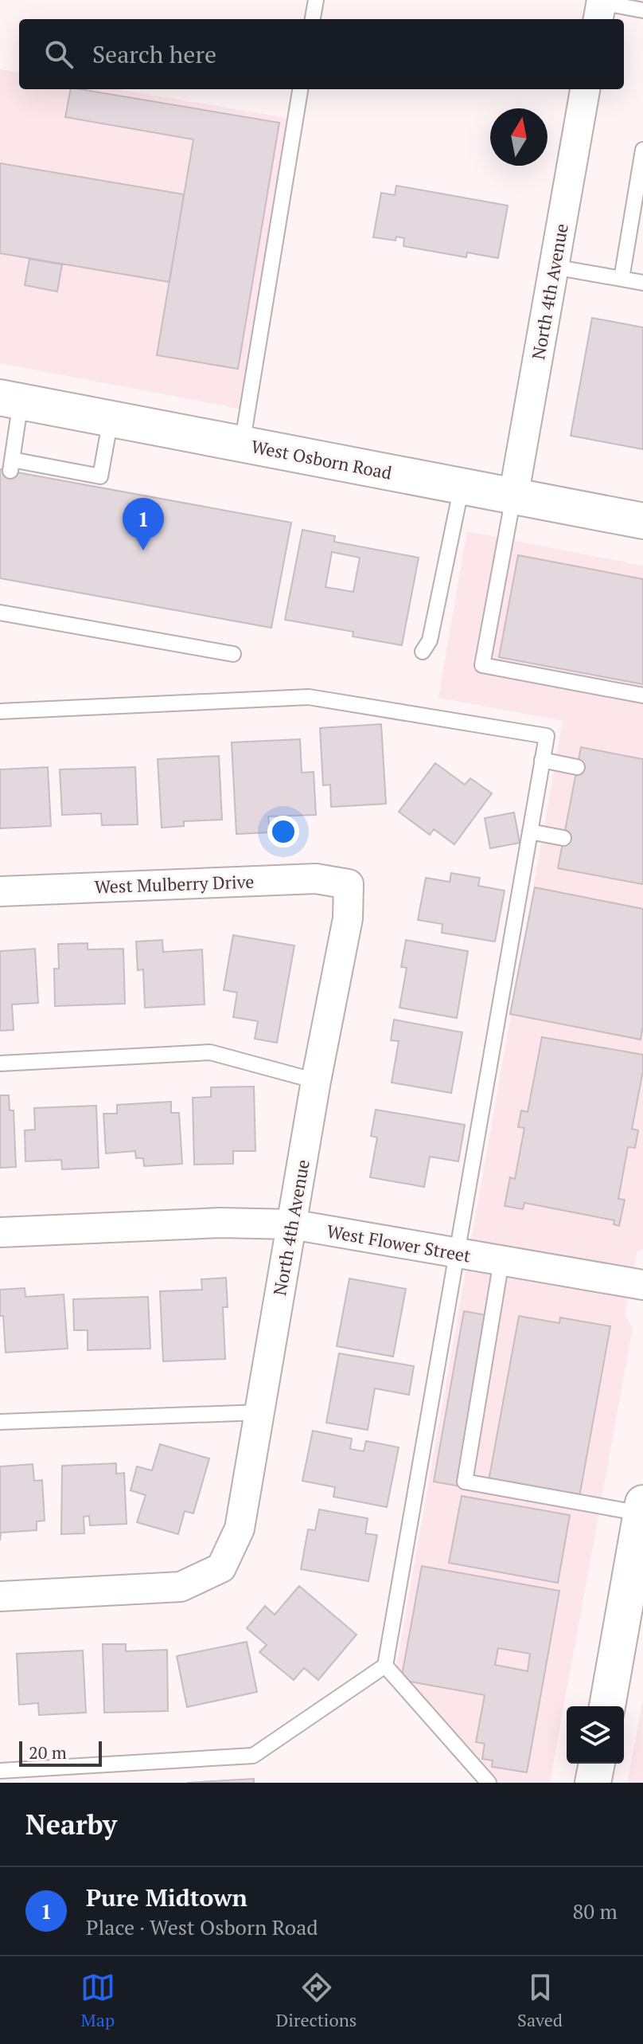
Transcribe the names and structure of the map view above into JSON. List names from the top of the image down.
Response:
{
  "streets": {
    "street": [
      "North 4th Avenue",
      "West Osborn Road",
      "West Mulberry Drive",
      "West Flower Street"
    ]
  },
  "crossings": [
    ["North 4th Avenue", "West Osborn Road"],
    ["North 4th Avenue", "West Mulberry Drive"],
    ["North 4th Avenue", "West Flower Street"]
  ],
  "scale_bar": "20 m",
  "north": "top",
  "page": {
    "search": "Search here",
    "pins": "1",
    "scale": "20 m",
    "heading": "Nearby",
    "list": [
      {
        "mark": "1",
        "name": "Pure Midtown",
        "note": "Place · West Osborn Road",
        "value": "80 m"
      }
    ],
    "nav": ["Map", "Directions", "Saved"]
  }
}
